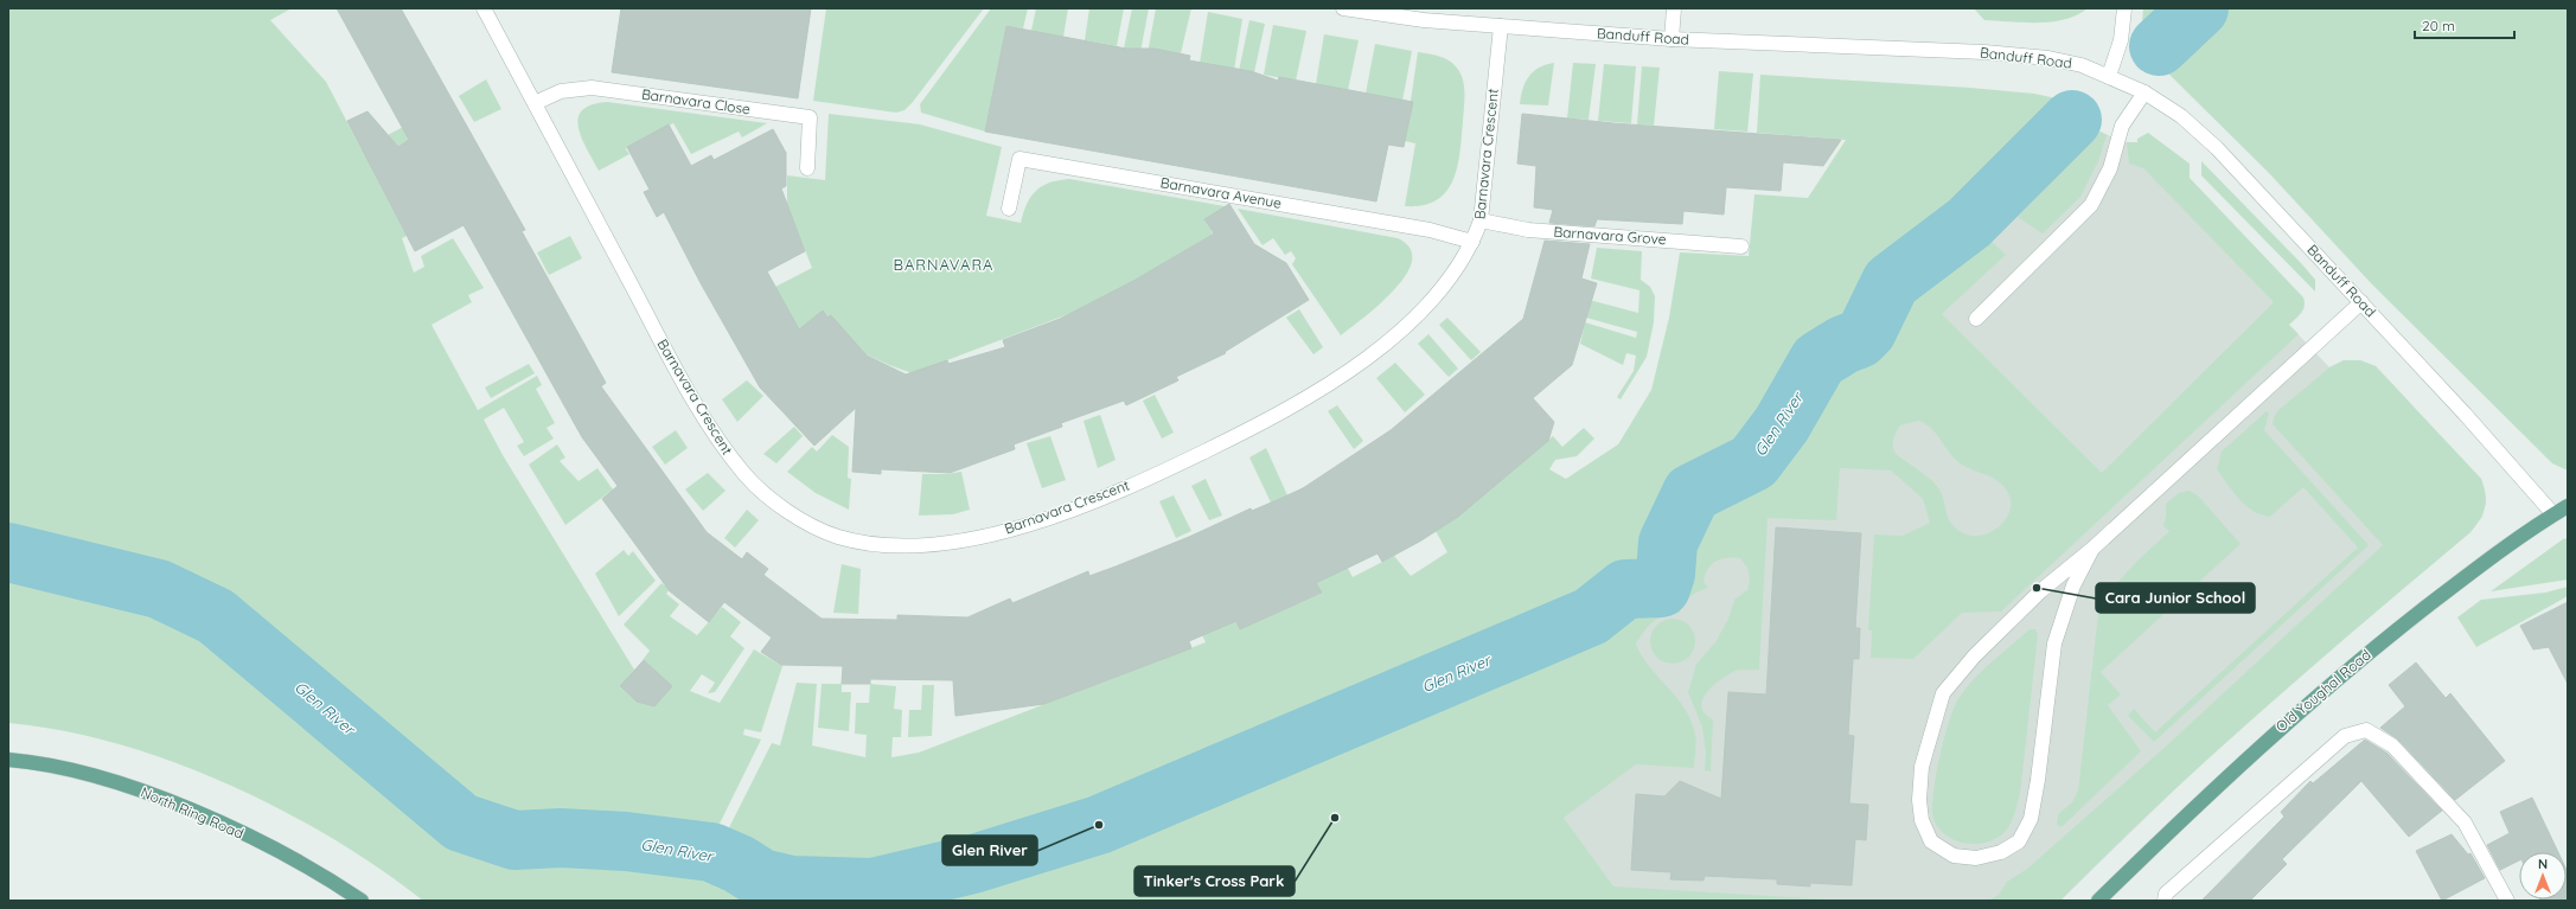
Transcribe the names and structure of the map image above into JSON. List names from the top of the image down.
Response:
{
  "streets": {
    "main road": ["Old Youghal Road", "North Ring Road"],
    "street": [
      "Banduff Road",
      "Barnavara Close",
      "Barnavara Crescent",
      "Barnavara Avenue",
      "Barnavara Grove"
    ]
  },
  "crossings": [
    ["Banduff Road", "Barnavara Crescent"],
    ["Banduff Road", "Old Youghal Road"],
    ["Barnavara Close", "Barnavara Crescent"],
    ["Barnavara Crescent", "Barnavara Avenue"],
    ["Barnavara Crescent", "Barnavara Grove"]
  ],
  "districts": ["BARNAVARA"],
  "water": ["Glen River"],
  "places": ["Cara Junior School", "Tinker's Cross Park", "Glen River"],
  "scale_bar": "20 m",
  "north": "top"
}
